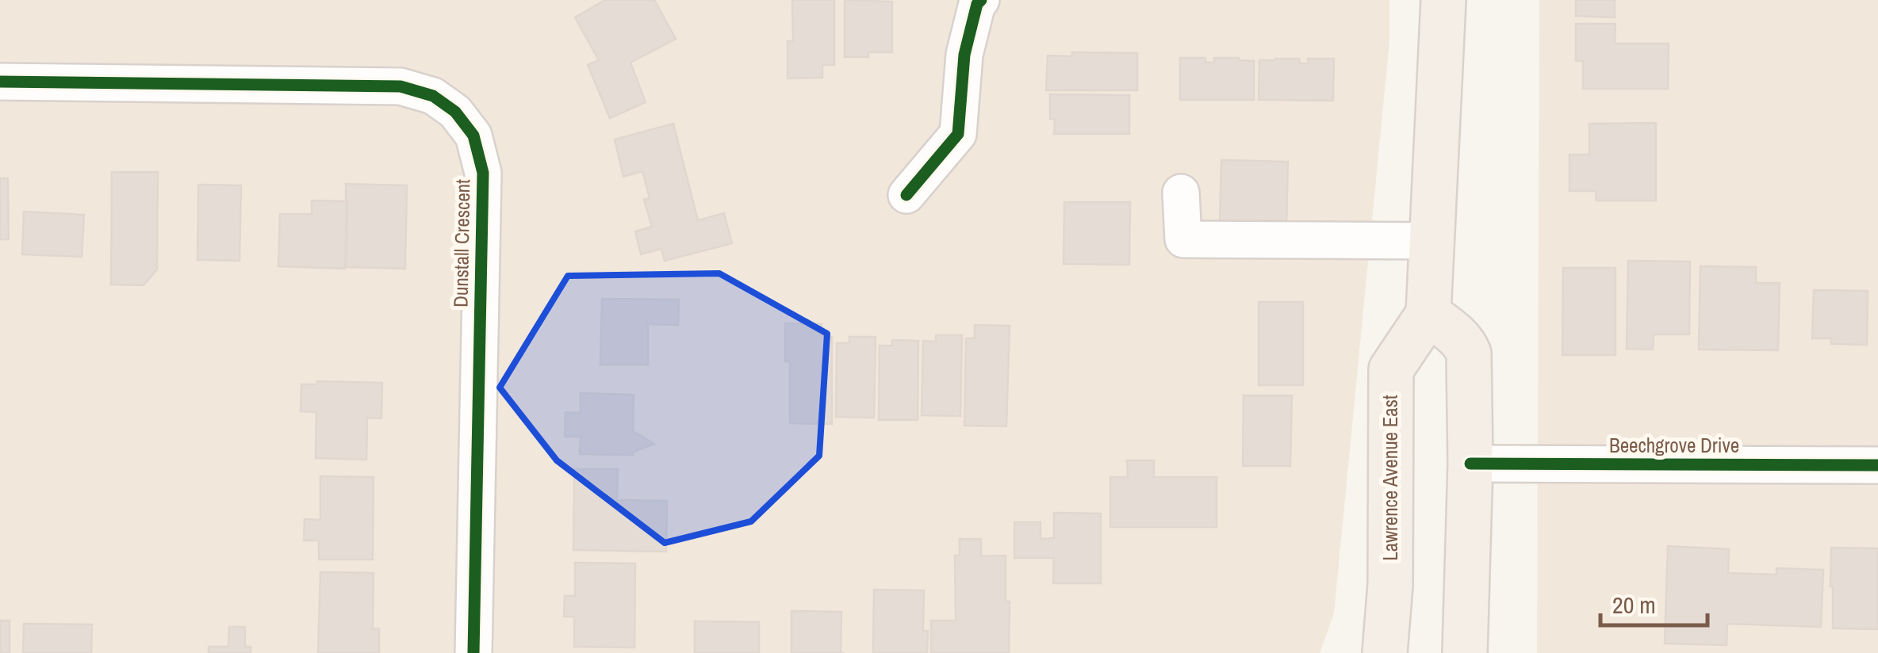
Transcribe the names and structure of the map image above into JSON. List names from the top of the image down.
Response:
{
  "streets": {
    "main road": ["Lawrence Avenue East"],
    "street": ["Dunstall Crescent", "Beechgrove Drive"]
  },
  "scale_bar": "20 m"
}
